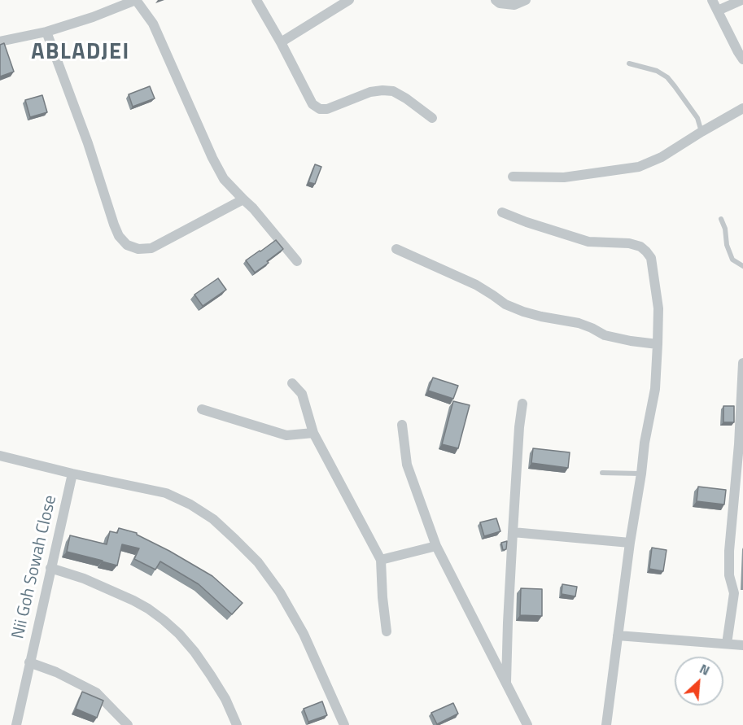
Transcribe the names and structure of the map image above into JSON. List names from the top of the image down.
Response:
{
  "streets": {
    "street": ["Nii Goh Sowah Close"]
  },
  "districts": ["ABLADJEI"],
  "north": "top right"
}
